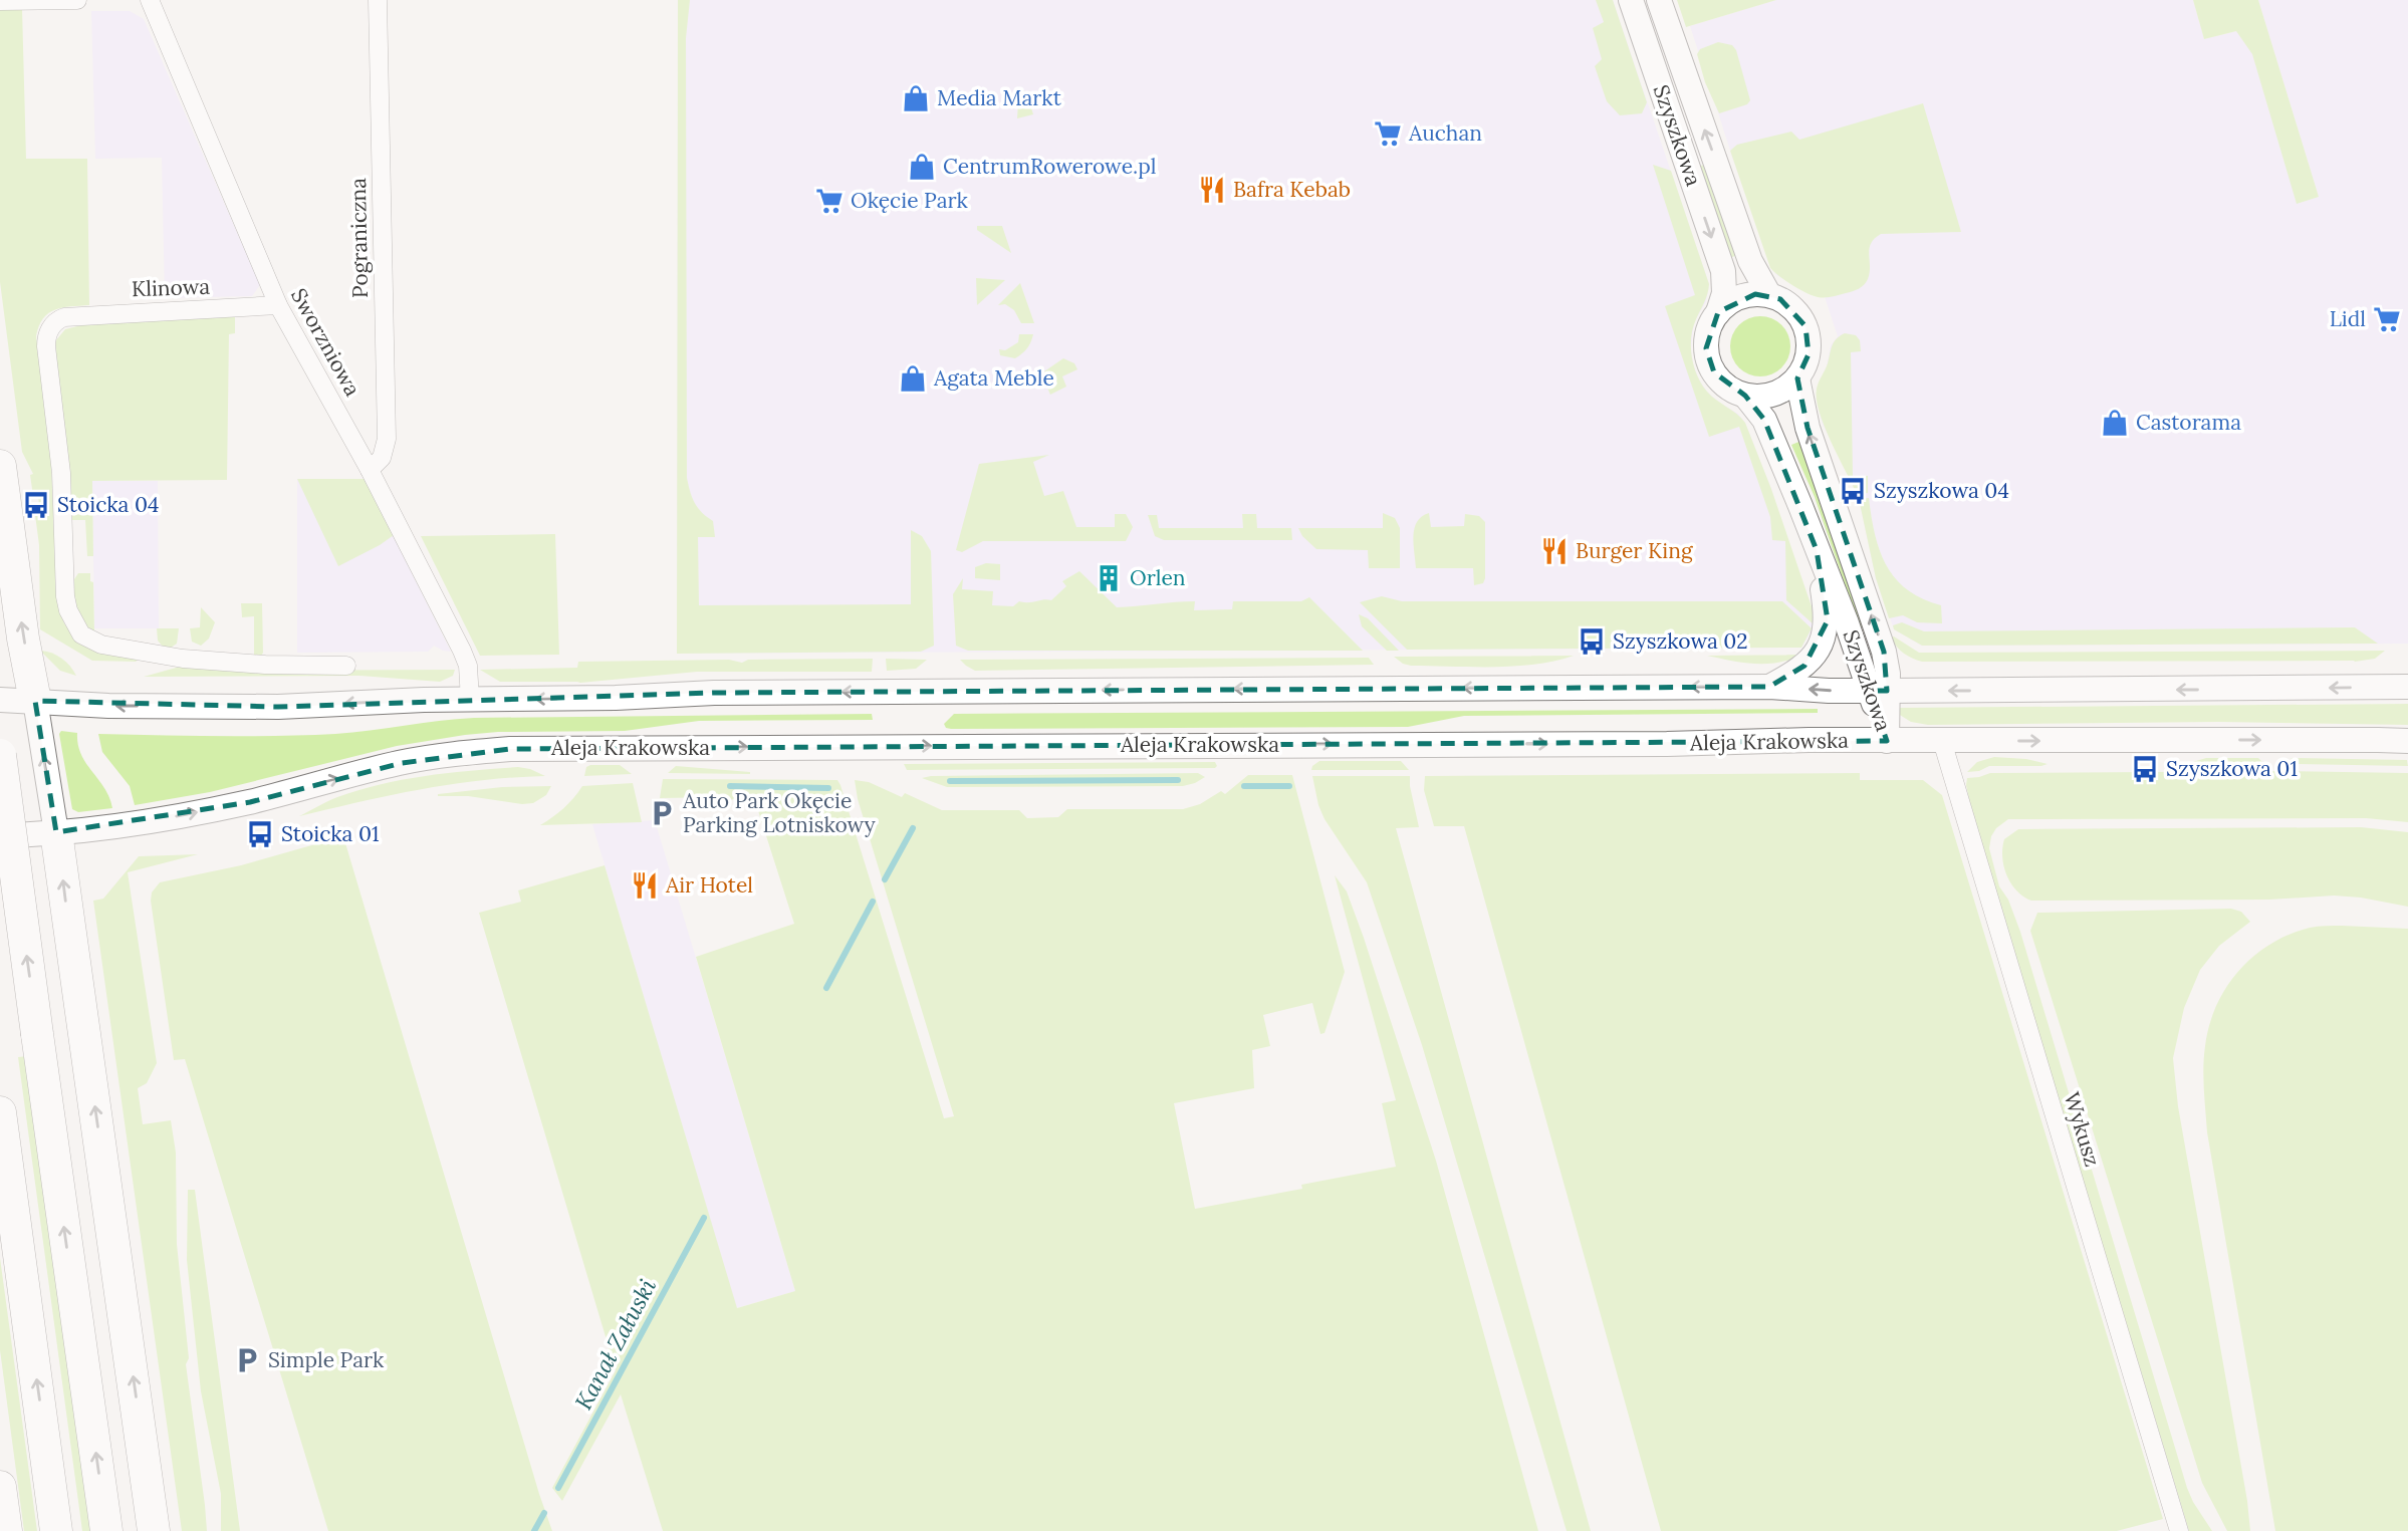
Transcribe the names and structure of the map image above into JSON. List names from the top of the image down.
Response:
{
  "streets": {
    "main road": ["Szyszkowa", "Aleja Krakowska"],
    "street": [
      "Pograniczna",
      "Klinowa",
      "Sworzniowa",
      "Wykusz"
    ]
  },
  "crossings": [
    ["Szyszkowa", "Aleja Krakowska"],
    ["Pograniczna", "Sworzniowa"],
    ["Klinowa", "Sworzniowa"],
    ["Aleja Krakowska", "Wykusz"]
  ],
  "water": ["Kanał Załuski"],
  "places": {
    "shop": [
      "Media Markt",
      "CentrumRowerowe.pl",
      "Agata Meble",
      "Castorama"
    ],
    "supermarket": ["Auchan", "Okęcie Park", "Lidl"],
    "restaurant": ["Bafra Kebab", "Burger King", "Air Hotel"],
    "bus stop": [
      "Szyszkowa 04",
      "Stoicka 04",
      "Szyszkowa 02",
      "Szyszkowa 01",
      "Stoicka 01"
    ],
    "building": ["Orlen"],
    "parking": ["Auto Park Okęcie Parking Lotniskowy", "Simple Park"]
  }
}
